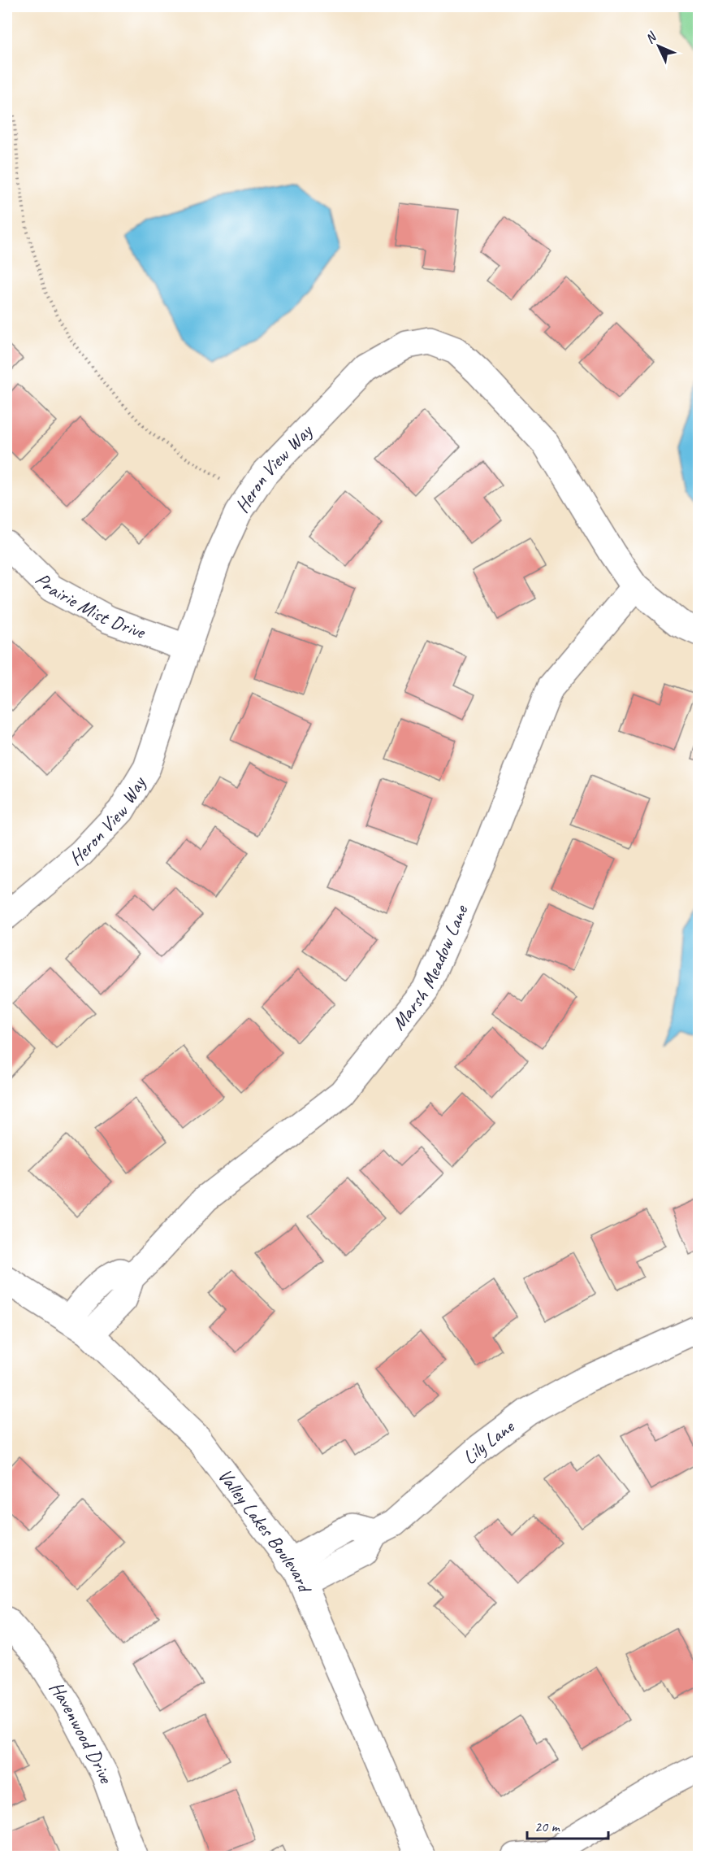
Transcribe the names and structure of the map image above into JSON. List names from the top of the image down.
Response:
{
  "streets": {
    "street": [
      "Heron View Way",
      "Prairie Mist Drive",
      "Marsh Meadow Lane",
      "Lily Lane",
      "Valley Lakes Boulevard",
      "Havenwood Drive"
    ]
  },
  "crossings": [
    ["Heron View Way", "Prairie Mist Drive"],
    ["Heron View Way", "Marsh Meadow Lane"],
    ["Marsh Meadow Lane", "Valley Lakes Boulevard"],
    ["Lily Lane", "Valley Lakes Boulevard"]
  ],
  "scale_bar": "20 m",
  "north": "top left"
}
